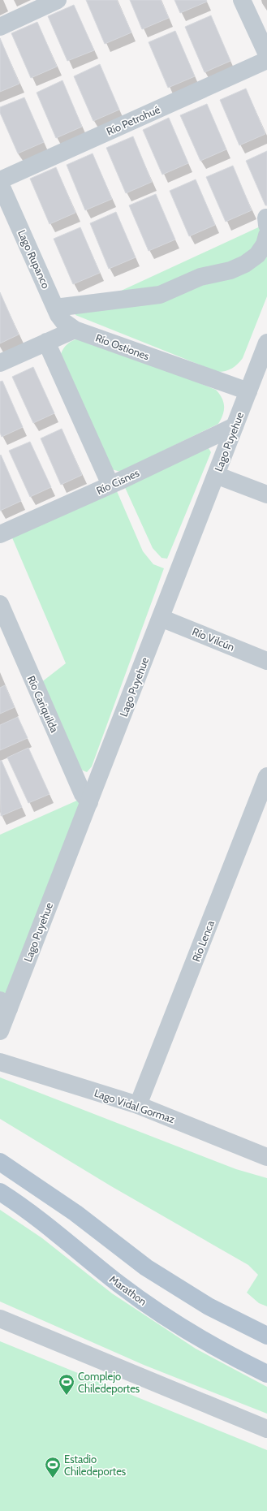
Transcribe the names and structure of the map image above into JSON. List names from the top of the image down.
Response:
{
  "streets": {
    "main road": ["Marathon"],
    "street": [
      "Río Petrohué",
      "Lago Rupanco",
      "Río Ostiones",
      "Lago Puyehue",
      "Río Cisnes",
      "Río Vilcún",
      "Río Cariquilda",
      "Río Lenca",
      "Lago Vidal Gormaz"
    ]
  },
  "crossings": [
    ["Río Petrohué", "Lago Rupanco"],
    ["Lago Rupanco", "Río Ostiones"],
    ["Río Ostiones", "Lago Puyehue"],
    ["Lago Puyehue", "Río Cisnes"],
    ["Lago Puyehue", "Río Vilcún"],
    ["Lago Puyehue", "Río Cariquilda"],
    ["Río Lenca", "Lago Vidal Gormaz"]
  ],
  "places": {
    "sports": ["Complejo Chiledeportes", "Estadio Chiledeportes"]
  }
}
